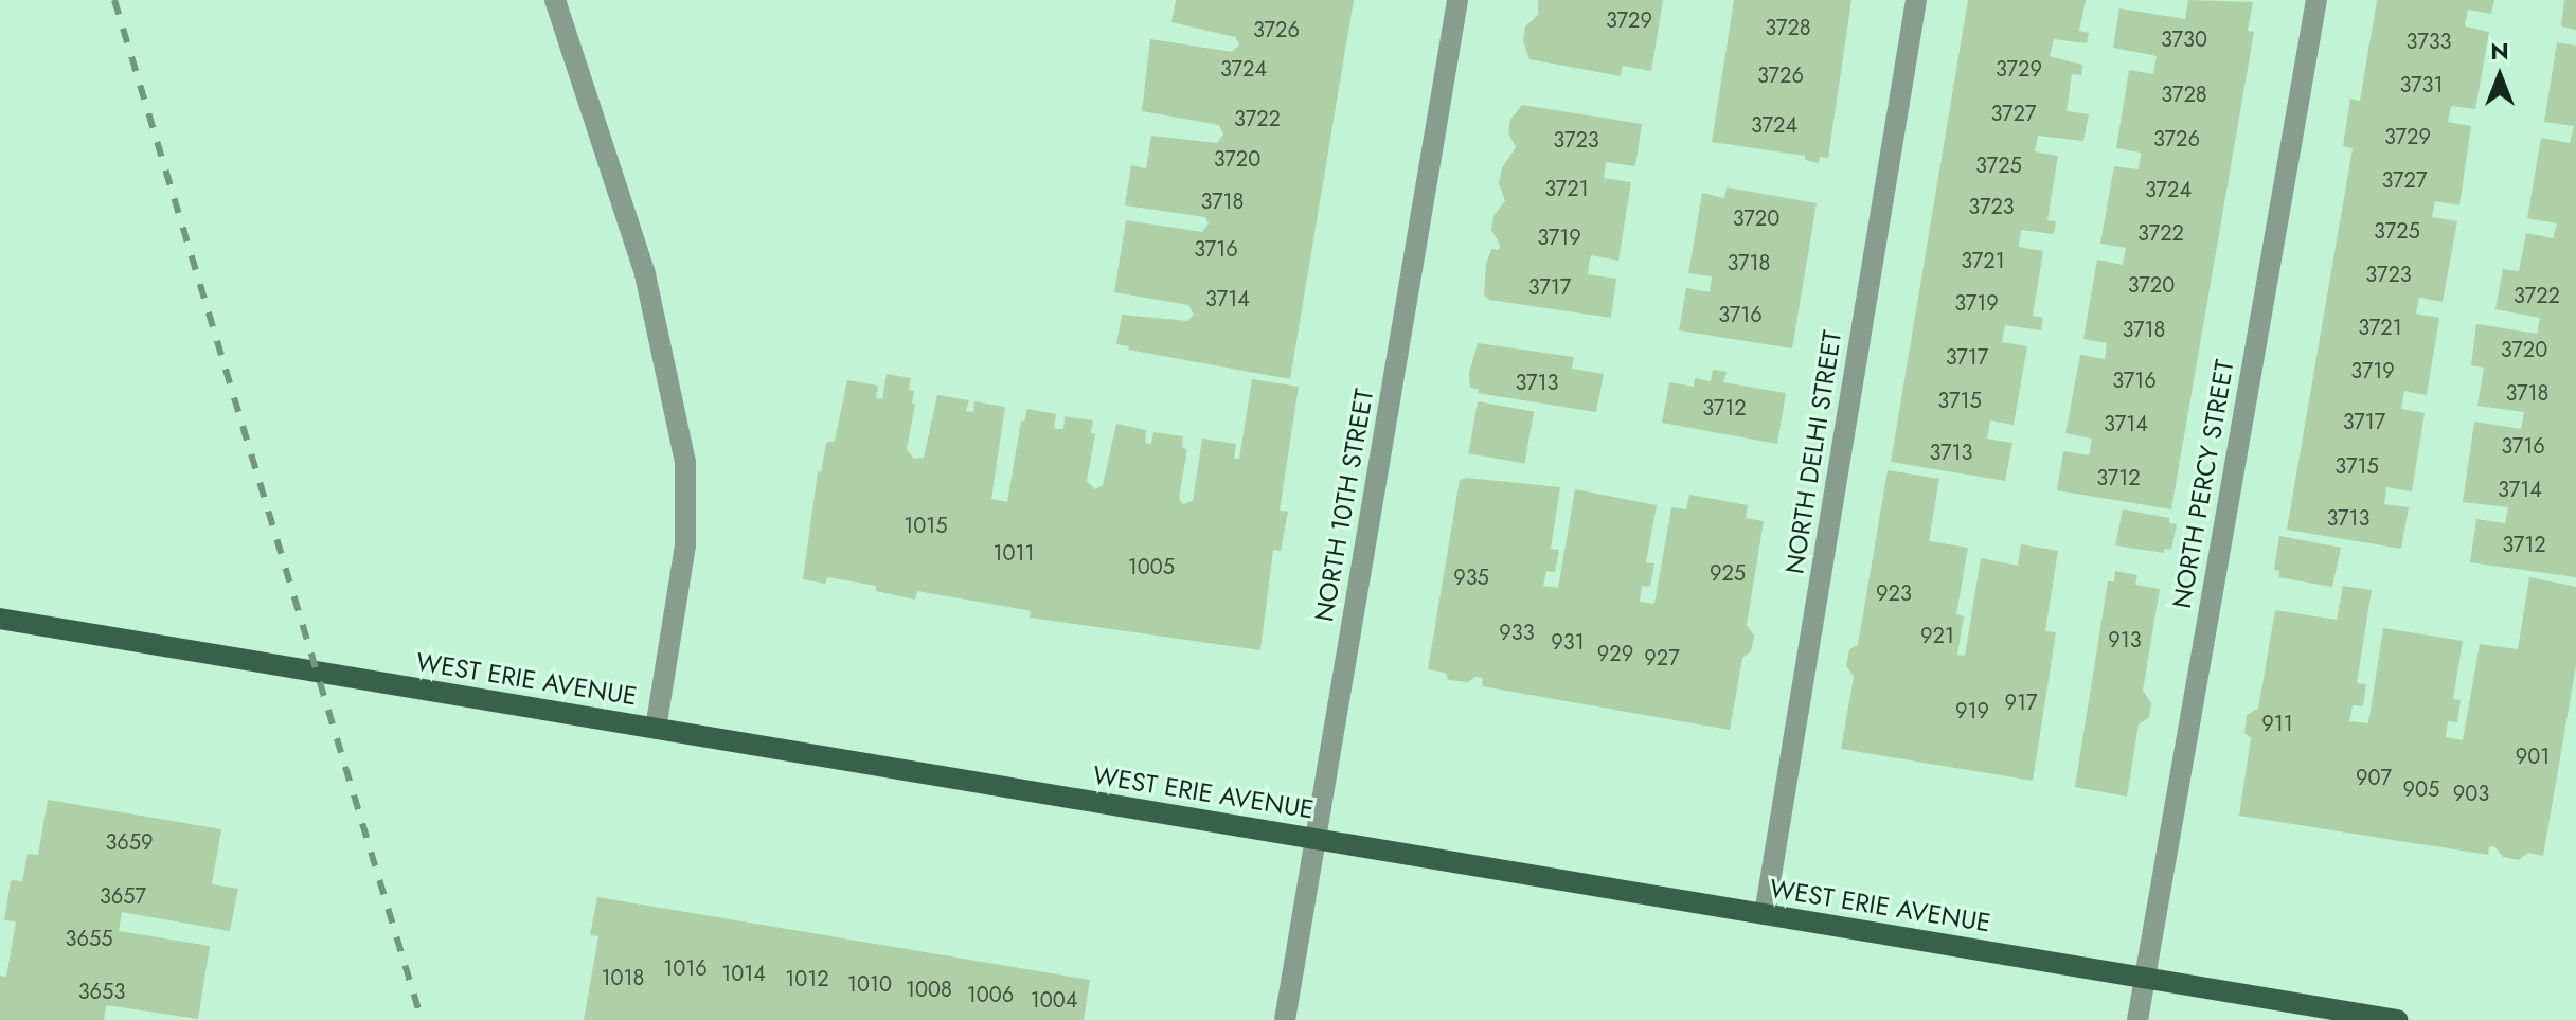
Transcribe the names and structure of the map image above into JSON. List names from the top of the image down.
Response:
{
  "streets": {
    "main road": ["WEST ERIE AVENUE"],
    "street": ["NORTH DELHI STREET", "NORTH PERCY STREET", "NORTH 10TH STREET"]
  },
  "crossings": [
    ["NORTH DELHI STREET", "WEST ERIE AVENUE"],
    ["NORTH PERCY STREET", "WEST ERIE AVENUE"],
    ["NORTH 10TH STREET", "WEST ERIE AVENUE"]
  ],
  "house_numbers": [
    "3729",
    "3728",
    "3726",
    "3730",
    "3733",
    "3724",
    "3729",
    "3726",
    "3731",
    "3728",
    "3727",
    "3722",
    "3724",
    "3729",
    "3726",
    "3723",
    "3720",
    "3725",
    "3727",
    "3721",
    "3724",
    "3718",
    "3723",
    "3720",
    "3725",
    "3722",
    "3719",
    "3716",
    "3721",
    "3718",
    "3723",
    "3720",
    "3717",
    "3722",
    "3714",
    "3719",
    "3716",
    "3721",
    "3718",
    "3720",
    "3717",
    "3719",
    "3716",
    "3713",
    "3718",
    "3715",
    "3712",
    "3717",
    "3714",
    "3716",
    "3713",
    "3715",
    "3712",
    "3714",
    "3713",
    "1015",
    "3712",
    "1011",
    "1005",
    "925",
    "935",
    "923",
    "933",
    "921",
    "913",
    "931",
    "929",
    "927",
    "917",
    "919",
    "911",
    "901",
    "907",
    "905",
    "903",
    "3659",
    "3657",
    "3655",
    "1016",
    "1014",
    "1018",
    "1012",
    "1010",
    "1008",
    "3653",
    "1006",
    "1004"
  ],
  "north": "top"
}
